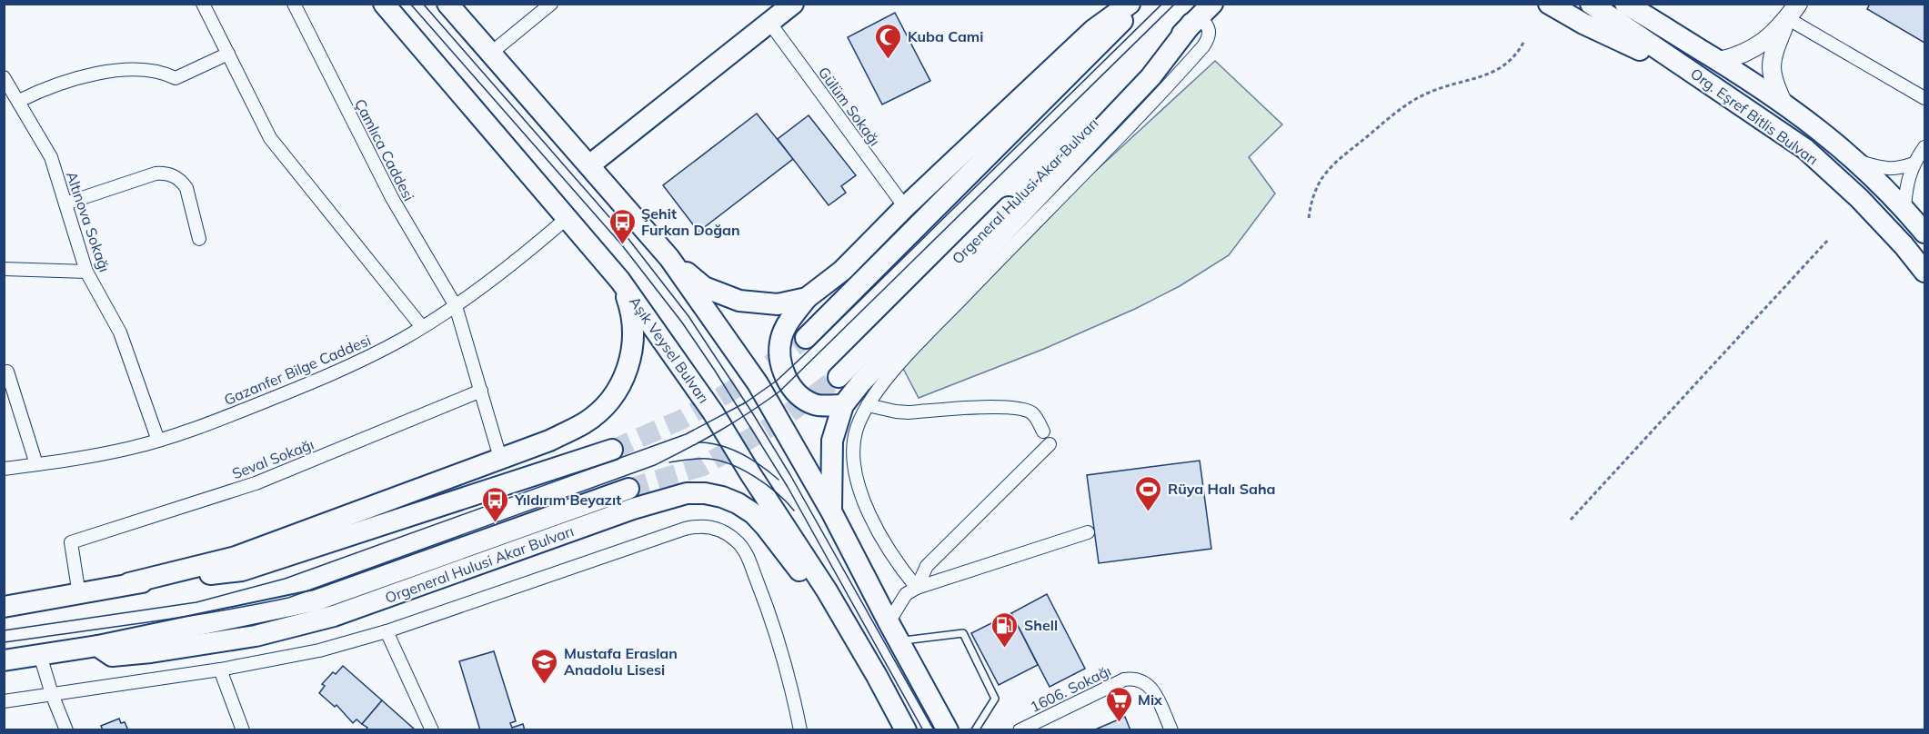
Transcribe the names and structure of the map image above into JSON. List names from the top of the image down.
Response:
{
  "streets": {
    "main road": ["Org. Eşref Bitlis Bulvarı", "Orgeneral Hulusi Akar Bulvarı", "Aşık Veysel Bulvarı"],
    "street": [
      "Gülüm Sokağı",
      "Çamlıca Caddesi",
      "Altınova Sokağı",
      "Gazanfer Bilge Caddesi",
      "Seval Sokağı",
      "1606. Sokağı"
    ]
  },
  "crossings": [
    ["Çamlıca Caddesi", "Gazanfer Bilge Caddesi"],
    ["Çamlıca Caddesi", "Seval Sokağı"],
    ["Orgeneral Hulusi Akar Bulvarı", "Aşık Veysel Bulvarı"],
    ["Altınova Sokağı", "Gazanfer Bilge Caddesi"],
    ["Aşık Veysel Bulvarı", "Gazanfer Bilge Caddesi"]
  ],
  "places": {
    "mosque": ["Kuba Cami"],
    "bus stop": ["Şehit Furkan Doğan", "Yıldırım Beyazıt"],
    "sports": ["Rüya Halı Saha"],
    "fuel station": ["Shell"],
    "school or university": ["Mustafa Eraslan Anadolu Lisesi"],
    "supermarket": ["Mix"]
  }
}
